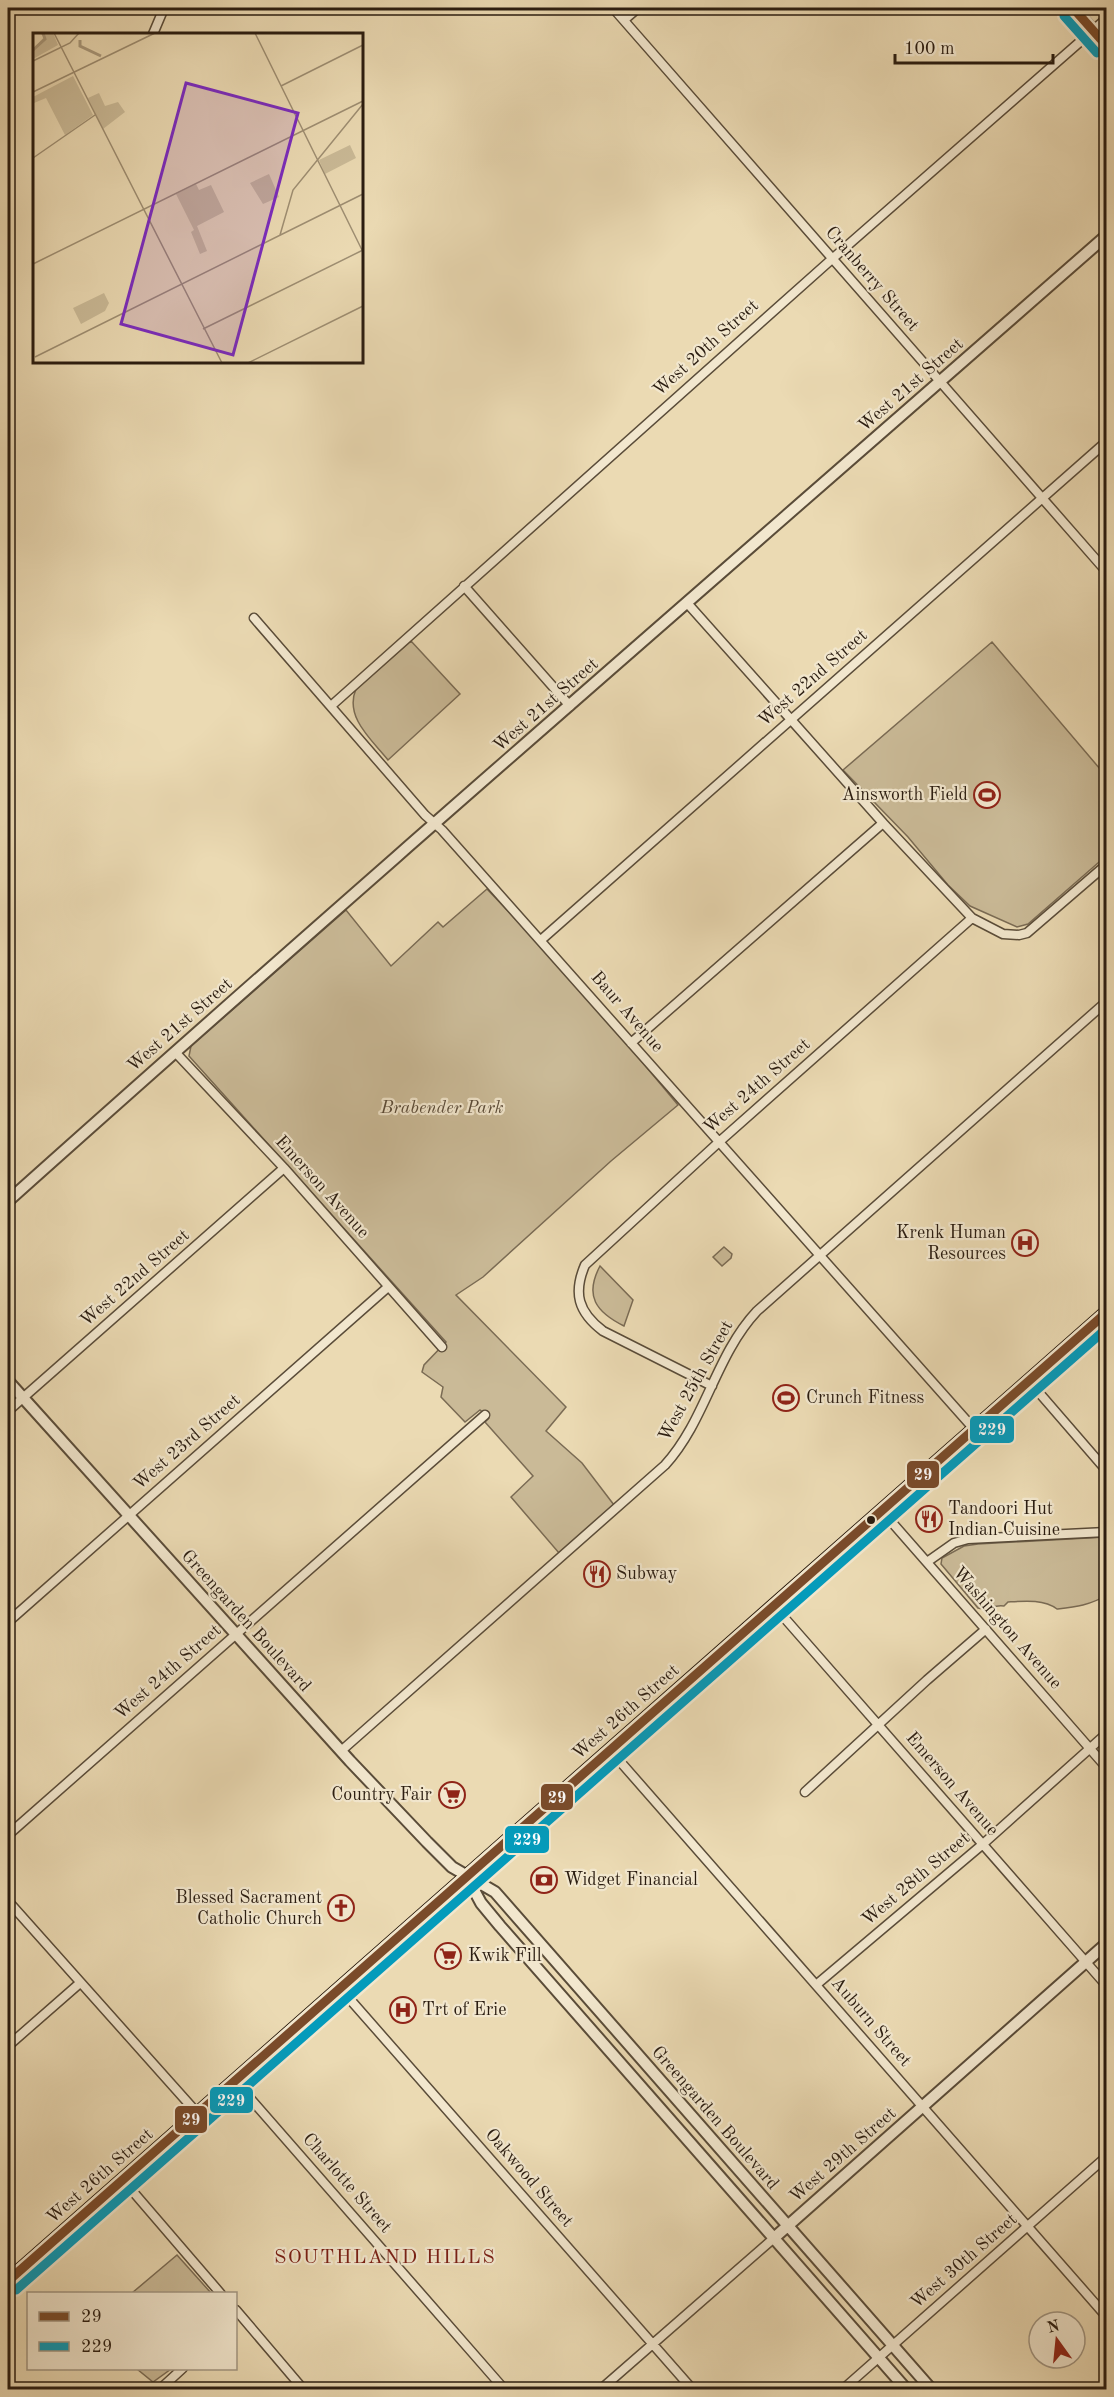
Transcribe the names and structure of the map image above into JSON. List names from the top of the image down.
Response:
{
  "streets": {
    "main road": ["West 26th Street"],
    "street": [
      "Cranberry Street",
      "West 20th Street",
      "West 21st Street",
      "West 22nd Street",
      "Baur Avenue",
      "West 24th Street",
      "Emerson Avenue",
      "West 25th Street",
      "West 23rd Street",
      "Greengarden Boulevard",
      "Washington Avenue",
      "West 28th Street",
      "Auburn Street",
      "West 29th Street",
      "Oakwood Street",
      "Charlotte Street",
      "West 30th Street"
    ]
  },
  "crossings": [
    ["Cranberry Street", "West 20th Street"],
    ["Cranberry Street", "West 21st Street"],
    ["Cranberry Street", "West 22nd Street"],
    ["West 20th Street", "Baur Avenue"],
    ["West 21st Street", "Baur Avenue"],
    ["West 21st Street", "Emerson Avenue"],
    ["West 22nd Street", "Baur Avenue"],
    ["West 22nd Street", "Emerson Avenue"],
    ["West 22nd Street", "Greengarden Boulevard"],
    ["Baur Avenue", "West 24th Street"],
    ["Baur Avenue", "West 25th Street"],
    ["Baur Avenue", "West 26th Street"],
    ["West 24th Street", "West 25th Street"],
    ["West 24th Street", "Greengarden Boulevard"],
    ["Emerson Avenue", "West 23rd Street"],
    ["Emerson Avenue", "West 26th Street"],
    ["Emerson Avenue", "West 28th Street"],
    ["Emerson Avenue", "West 29th Street"],
    ["West 25th Street", "Greengarden Boulevard"],
    ["West 23rd Street", "Greengarden Boulevard"],
    ["Greengarden Boulevard", "West 26th Street"],
    ["Greengarden Boulevard", "West 29th Street"],
    ["Greengarden Boulevard", "West 30th Street"],
    ["Washington Avenue", "West 26th Street"],
    ["Washington Avenue", "West 28th Street"],
    ["West 26th Street", "Auburn Street"],
    ["West 26th Street", "Oakwood Street"],
    ["West 26th Street", "Charlotte Street"],
    ["West 28th Street", "Auburn Street"],
    ["Auburn Street", "West 29th Street"],
    ["Auburn Street", "West 30th Street"],
    ["West 29th Street", "Oakwood Street"]
  ],
  "districts": ["SOUTHLAND HILLS"],
  "parks": ["Brabender Park"],
  "places": {
    "sports": ["Ainsworth Field", "Crunch Fitness"],
    "hospital": ["Krenk Human Resources", "Trt of Erie"],
    "restaurant": ["Tandoori Hut Indian Cuisine", "Subway"],
    "supermarket": ["Country Fair", "Kwik Fill"],
    "bank": ["Widget Financial"],
    "church": ["Blessed Sacrament Catholic Church"]
  },
  "lines": ["transit line 29", "transit line 229"],
  "legend": ["29", "229"],
  "scale_bar": "100 m",
  "north": "top"
}
